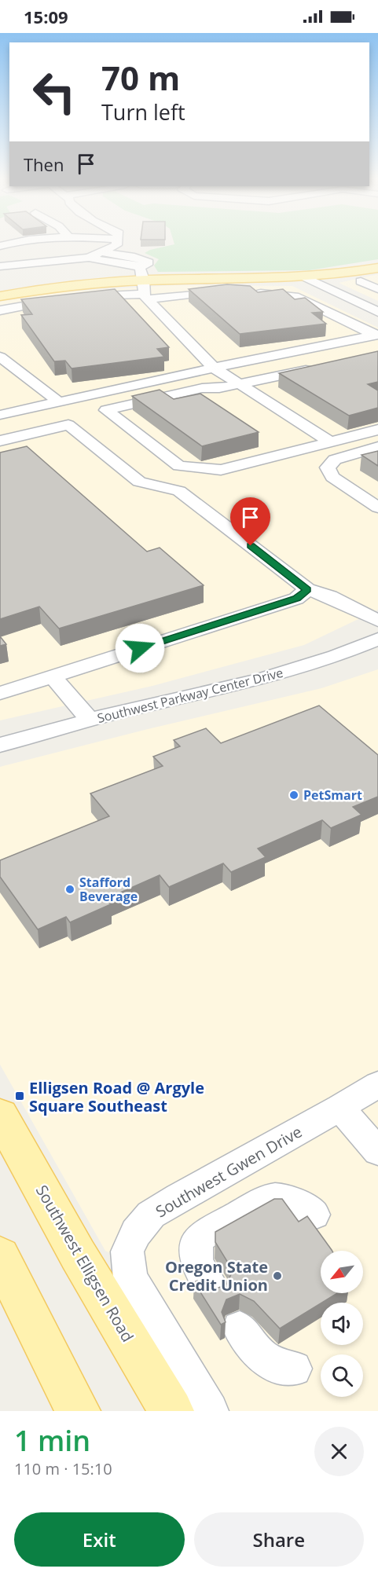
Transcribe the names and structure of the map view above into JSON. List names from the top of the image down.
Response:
{
  "streets": {
    "main road": ["Southwest Elligsen Road"],
    "street": ["Southwest Parkway Center Drive", "Southwest Gwen Drive"]
  },
  "places": {
    "other": ["PetSmart", "Stafford Beverage", "Oregon State Credit Union"],
    "transit": ["Elligsen Road @ Argyle Square Southeast"]
  },
  "north": "bottom left",
  "page": {
    "status": "15:09",
    "turn": ["70 m", "Turn left"],
    "then": "Then",
    "heading": ["1 min", "110 m · 15:10"],
    "buttons": ["Exit", "Share"]
  }
}
